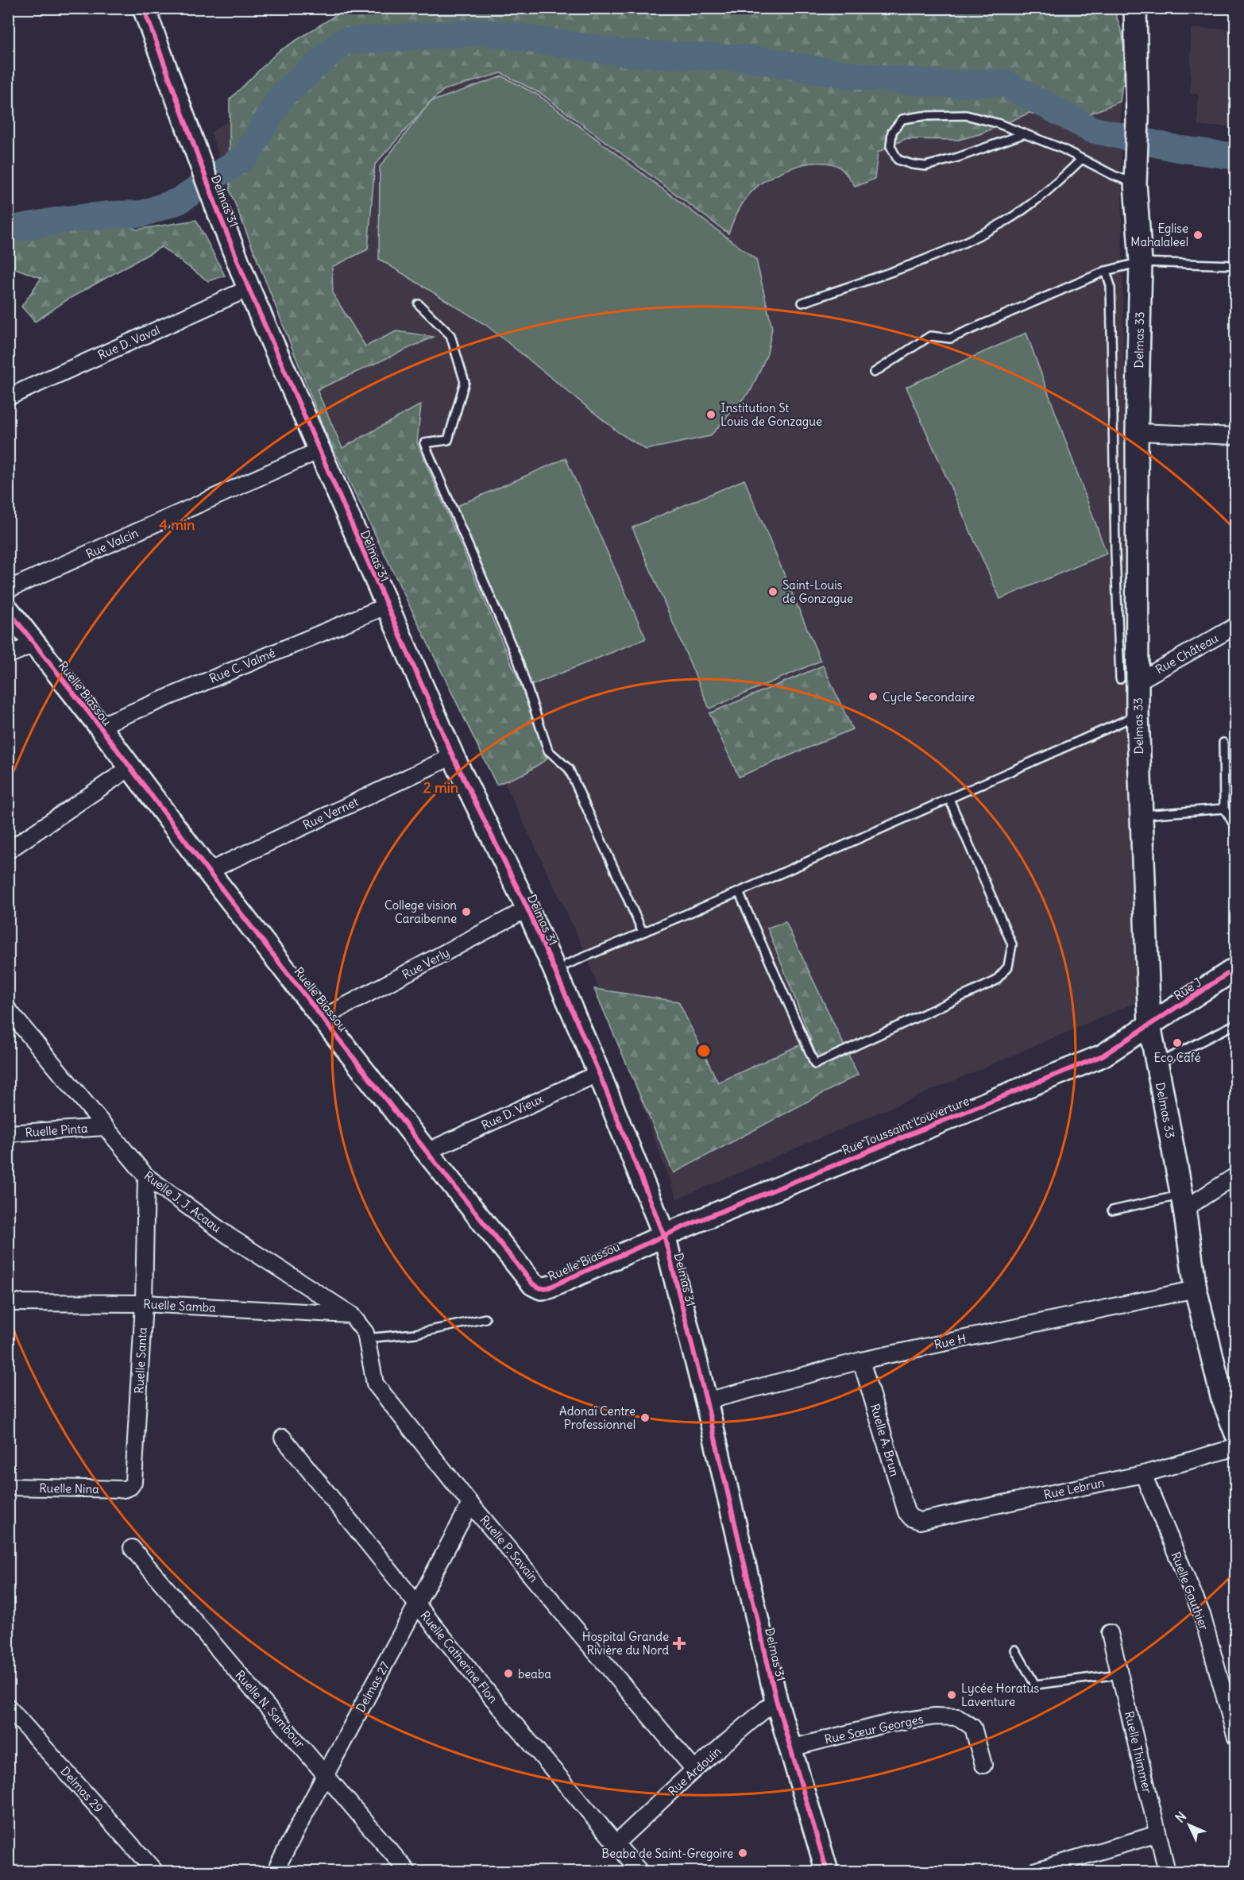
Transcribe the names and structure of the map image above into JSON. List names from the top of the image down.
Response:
{
  "streets": {
    "street": [
      "Delmas 31",
      "Delmas 33",
      "Rue D. Vaval",
      "Rue Valcin",
      "Rue Château",
      "Rue C. Valmé",
      "Ruelle Biassou",
      "Rue Vernet",
      "Rue Verly",
      "Rue J",
      "Rue D. Vieux",
      "Rue Toussaint Louverture",
      "Ruelle Pinta",
      "Ruelle J. J. Acaau",
      "Ruelle Samba",
      "Rue H",
      "Ruelle Santa",
      "Ruelle A. Brun",
      "Ruelle Nina",
      "Rue Lebrun",
      "Ruelle P. Savain",
      "Ruelle Gauthier",
      "Ruelle Catherine Flon",
      "Delmas 27",
      "Ruelle N. Sambour",
      "Rue Sœur Georges",
      "Ruelle Thimmer",
      "Rue Ardouin",
      "Delmas 29"
    ]
  },
  "crossings": [
    ["Delmas 31", "Rue D. Vaval"],
    ["Delmas 31", "Rue Valcin"],
    ["Delmas 31", "Rue C. Valmé"],
    ["Delmas 31", "Ruelle Biassou"],
    ["Delmas 31", "Rue Vernet"],
    ["Delmas 31", "Rue Verly"],
    ["Delmas 31", "Rue D. Vieux"],
    ["Delmas 31", "Rue Toussaint Louverture"],
    ["Delmas 31", "Rue H"],
    ["Delmas 31", "Rue Sœur Georges"],
    ["Delmas 31", "Rue Ardouin"],
    ["Delmas 33", "Rue Château"],
    ["Delmas 33", "Rue J"],
    ["Delmas 33", "Rue Toussaint Louverture"],
    ["Delmas 33", "Rue H"],
    ["Rue C. Valmé", "Ruelle Biassou"],
    ["Ruelle Biassou", "Rue Vernet"],
    ["Ruelle Biassou", "Rue Verly"],
    ["Ruelle Biassou", "Rue D. Vieux"],
    ["Ruelle Biassou", "Rue Toussaint Louverture"],
    ["Rue J", "Rue Toussaint Louverture"],
    ["Ruelle Pinta", "Ruelle J. J. Acaau"],
    ["Ruelle J. J. Acaau", "Ruelle Samba"],
    ["Ruelle J. J. Acaau", "Ruelle Santa"],
    ["Ruelle J. J. Acaau", "Ruelle P. Savain"],
    ["Ruelle Samba", "Ruelle Santa"],
    ["Ruelle Samba", "Ruelle P. Savain"],
    ["Rue H", "Ruelle A. Brun"],
    ["Ruelle Santa", "Ruelle Nina"],
    ["Ruelle A. Brun", "Rue Lebrun"],
    ["Rue Lebrun", "Ruelle Gauthier"],
    ["Ruelle P. Savain", "Delmas 27"],
    ["Ruelle P. Savain", "Rue Ardouin"],
    ["Ruelle Catherine Flon", "Delmas 27"],
    ["Ruelle Catherine Flon", "Rue Ardouin"],
    ["Delmas 27", "Ruelle N. Sambour"]
  ],
  "places": {
    "other": [
      "Eglise Mahalaleel",
      "Institution St Louis de Gonzague",
      "Saint-Louis de Gonzague",
      "Cycle Secondaire",
      "College vision Caraibenne",
      "Eco Café",
      "Adonaï Centre Professionnel",
      "beaba",
      "Lycée Horatus Laventure",
      "Beaba de Saint-Gregoire"
    ],
    "health": ["Hospital Grande Rivière du Nord"]
  },
  "north": "top left",
  "rings": ["4 min", "2 min"]
}
